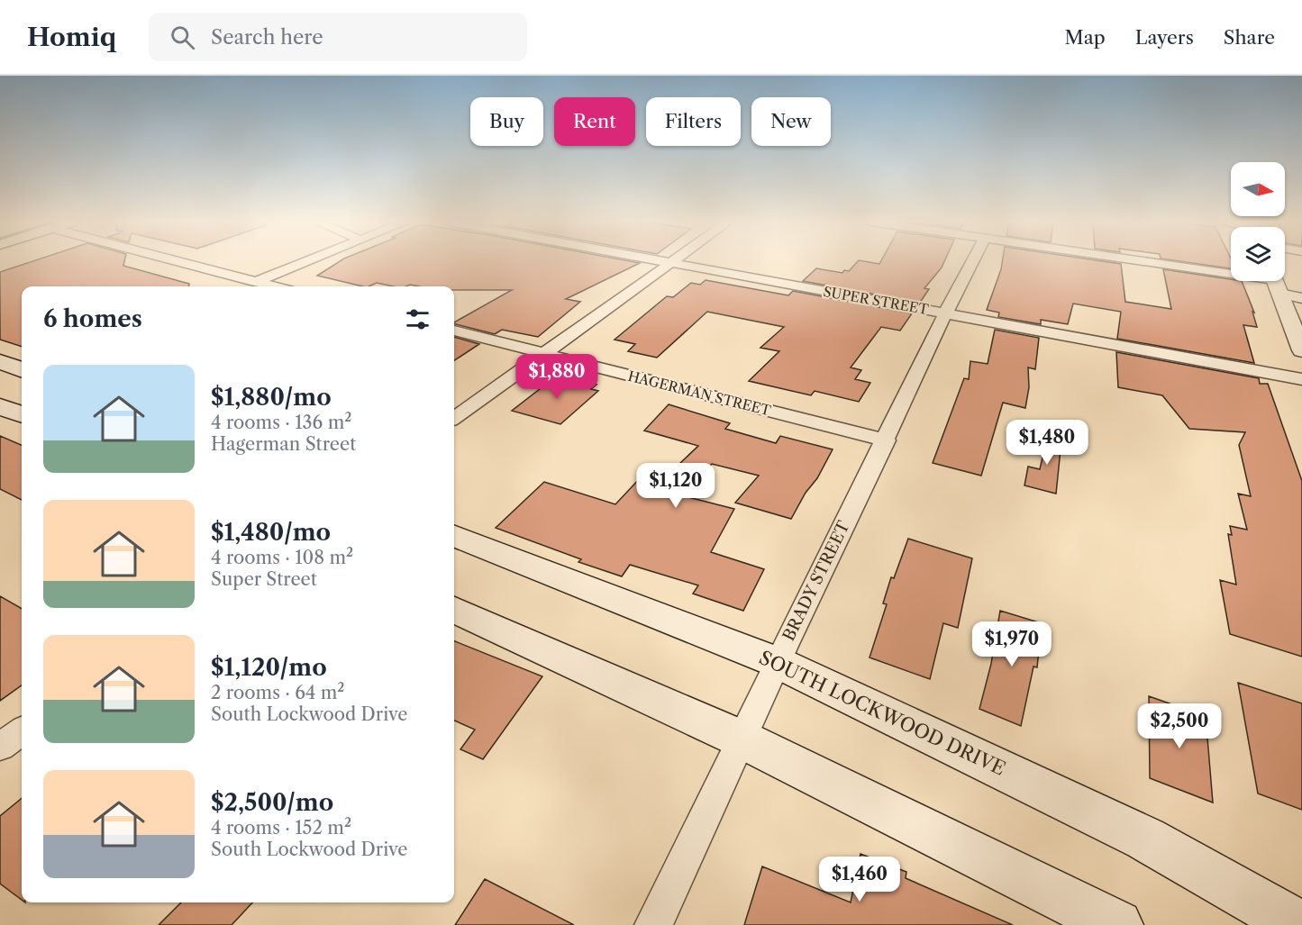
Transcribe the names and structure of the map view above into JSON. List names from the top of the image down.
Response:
{
  "streets": {
    "main road": ["SOUTH LOCKWOOD DRIVE"],
    "street": ["SUPER STREET", "HAGERMAN STREET", "BRADY STREET"]
  },
  "crossings": [
    ["SUPER STREET", "BRADY STREET"],
    ["HAGERMAN STREET", "BRADY STREET"],
    ["BRADY STREET", "SOUTH LOCKWOOD DRIVE"]
  ],
  "north": "right",
  "page": {
    "header": "Homiq",
    "search": "Search here",
    "nav": ["Map", "Layers", "Share"],
    "chip": [
      "Buy",
      "Rent",
      "Filters",
      "New"
    ],
    "heading": "6 homes",
    "list": [
      {
        "name": "$1,880/mo",
        "note": "4 rooms · 136 m² · Hagerman Street"
      },
      {
        "name": "$1,480/mo",
        "note": "4 rooms · 108 m² · Super Street"
      },
      {
        "name": "$1,120/mo",
        "note": "2 rooms · 64 m² · South Lockwood Drive"
      },
      {
        "name": "$2,500/mo",
        "note": "4 rooms · 152 m² · South Lockwood Drive"
      }
    ],
    "price": [
      "$1,880",
      "$1,480",
      "$1,120",
      "$1,970",
      "$2,500",
      "$1,460"
    ]
  }
}
